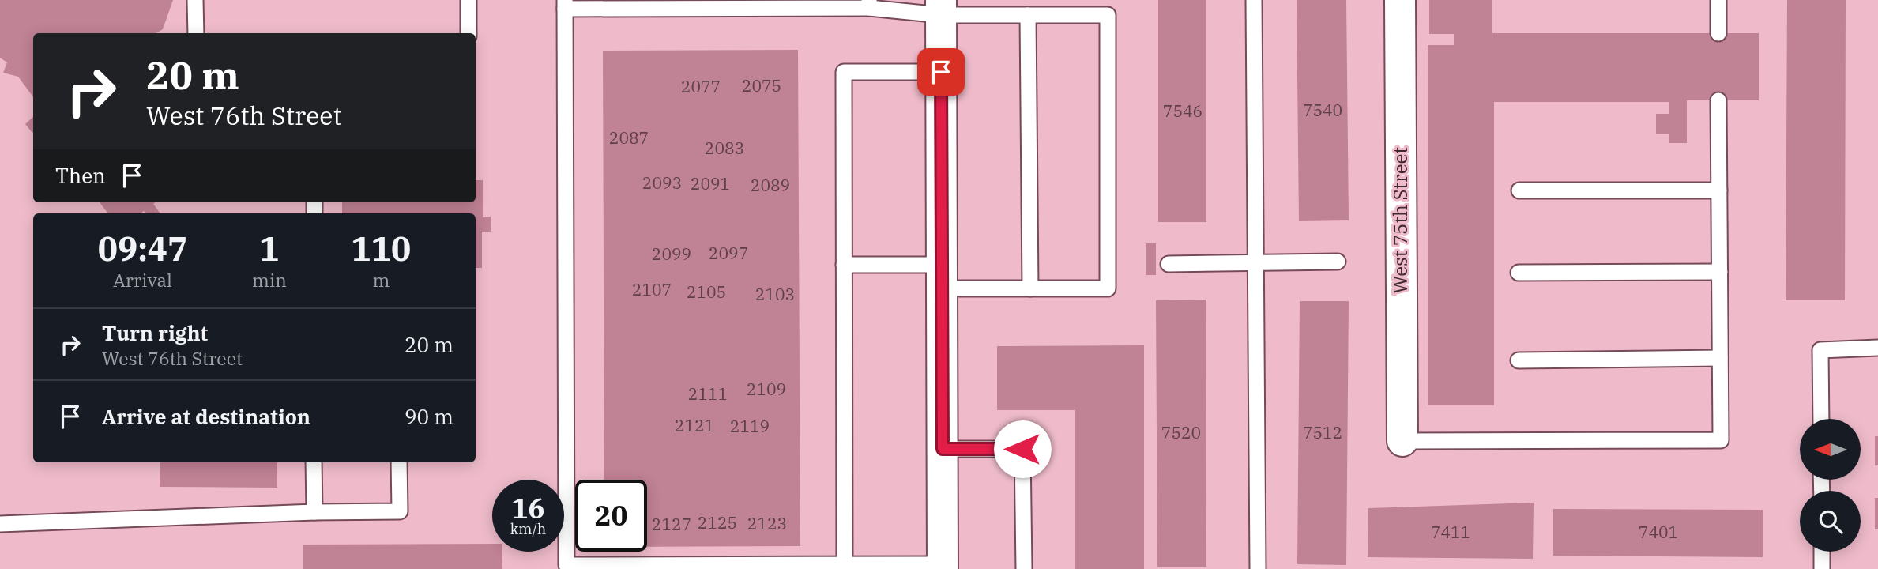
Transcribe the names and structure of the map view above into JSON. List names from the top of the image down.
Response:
{
  "streets": {
    "street": ["West 75th Street"]
  },
  "house_numbers": [
    "2075",
    "2077",
    "7540",
    "7546",
    "2087",
    "2083",
    "2093",
    "2091",
    "2089",
    "2097",
    "2099",
    "2107",
    "2105",
    "2103",
    "2109",
    "2111",
    "2121",
    "2119",
    "7520",
    "7512",
    "2125",
    "2123",
    "2127",
    "7411",
    "7401"
  ],
  "north": "left",
  "page": {
    "turn": ["20 m", "West 76th Street"],
    "then": "Then",
    "eta": [
      "09:47",
      "Arrival",
      "1",
      "min",
      "110",
      "m"
    ],
    "list": [
      {
        "name": "Turn right",
        "note": "West 76th Street",
        "value": "20 m"
      },
      {
        "name": "Arrive at destination",
        "value": "90 m"
      }
    ],
    "speed": "16 km/h",
    "limit": "20"
  }
}
